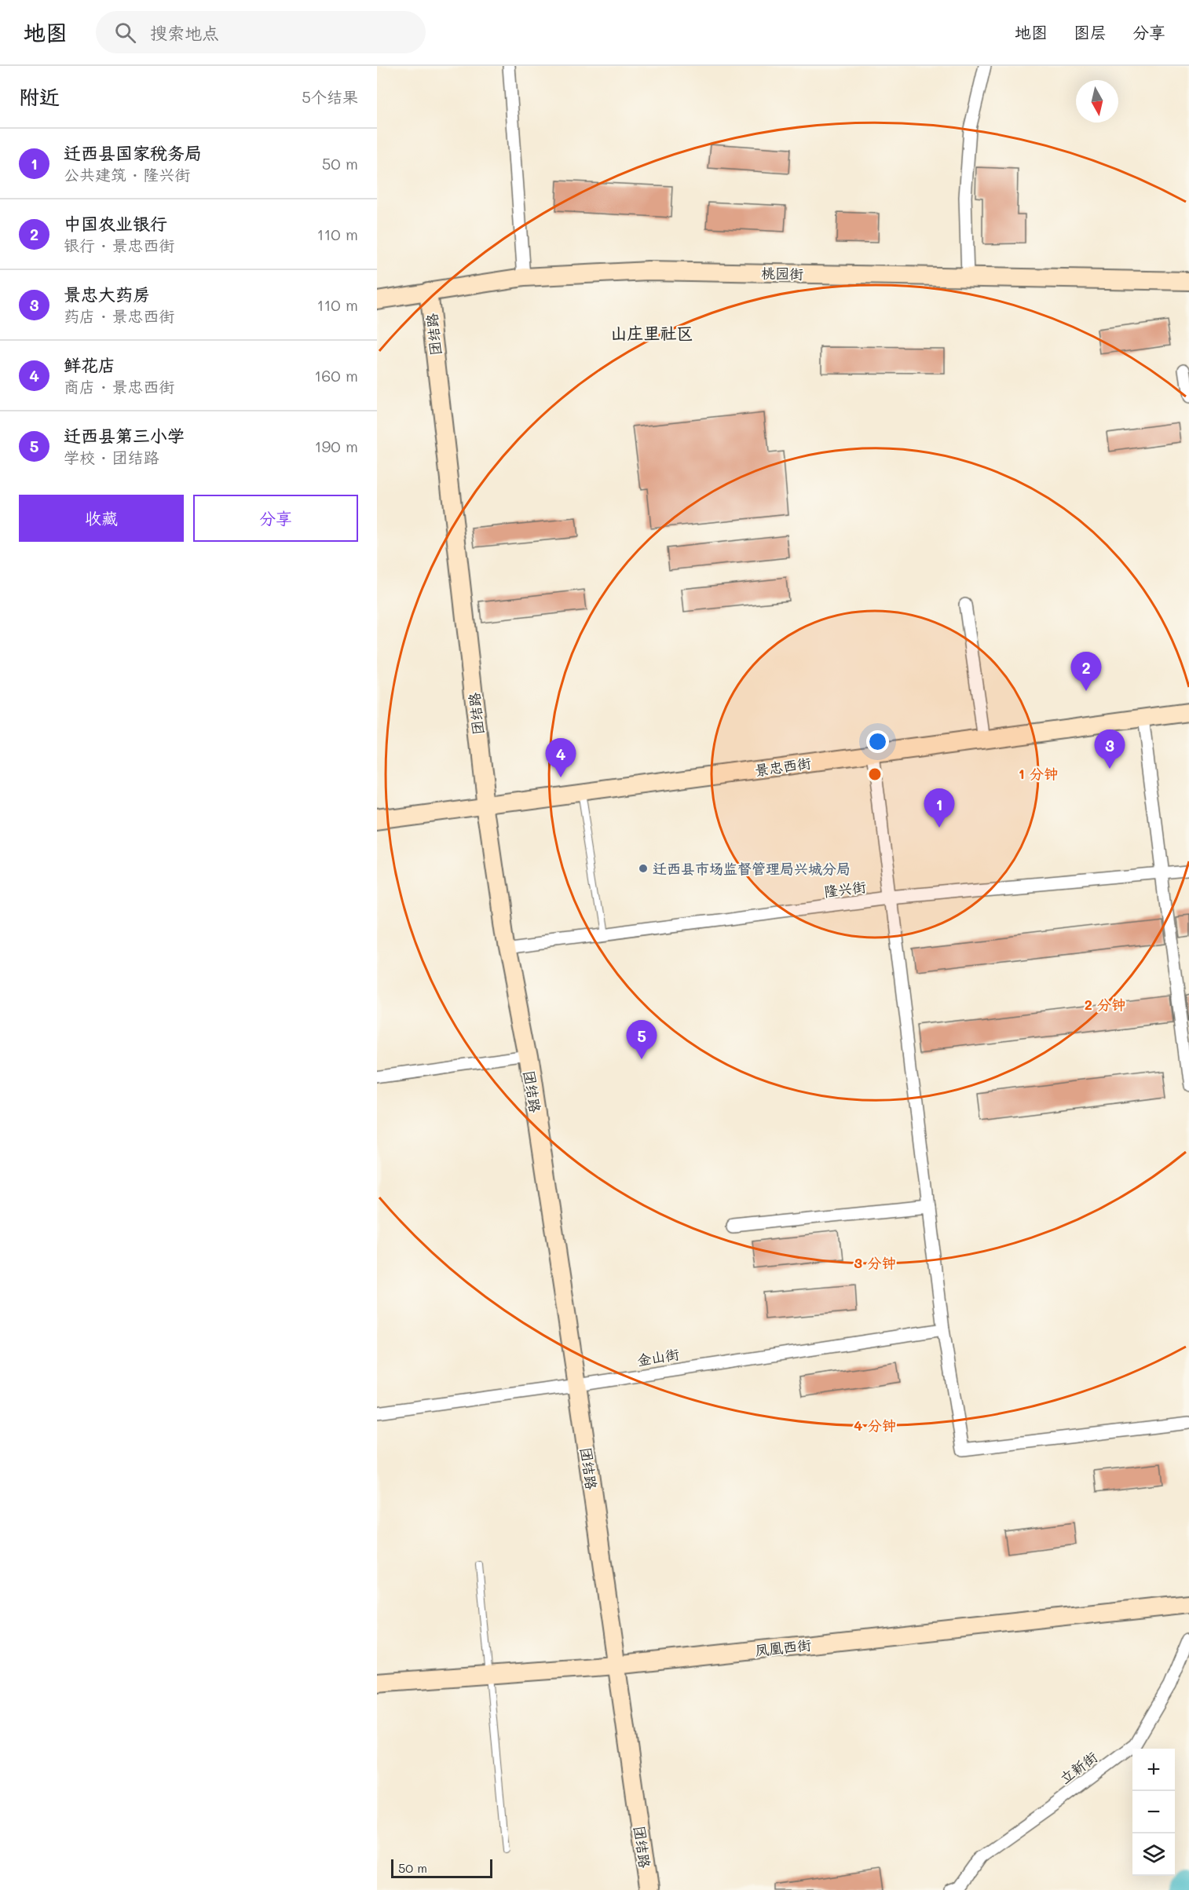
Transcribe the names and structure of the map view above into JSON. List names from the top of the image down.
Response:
{
  "streets": {
    "street": [
      "桃园街",
      "团结路",
      "景忠西街",
      "隆兴街",
      "金山街",
      "凤凰西街",
      "立新街"
    ]
  },
  "crossings": [
    ["桃园街", "团结路"],
    ["团结路", "景忠西街"],
    ["团结路", "隆兴街"],
    ["团结路", "金山街"],
    ["团结路", "凤凰西街"]
  ],
  "districts": ["山庄里社区"],
  "places": ["迁西县市场监督管理局兴城分局"],
  "scale_bar": "50 m",
  "north": "bottom",
  "page": {
    "header": "地图",
    "search": "搜索地点",
    "nav": ["地图", "图层", "分享"],
    "heading": ["附近", "5个结果"],
    "list": [
      {
        "mark": "1",
        "name": "迁西县国家税务局",
        "note": "公共建筑 · 隆兴街",
        "value": "50 m"
      },
      {
        "mark": "2",
        "name": "中国农业银行",
        "note": "银行 · 景忠西街",
        "value": "110 m"
      },
      {
        "mark": "3",
        "name": "景忠大药房",
        "note": "药店 · 景忠西街",
        "value": "110 m"
      },
      {
        "mark": "4",
        "name": "鲜花店",
        "note": "商店 · 景忠西街",
        "value": "160 m"
      },
      {
        "mark": "5",
        "name": "迁西县第三小学",
        "note": "学校 · 团结路",
        "value": "190 m"
      }
    ],
    "buttons": ["收藏", "分享"],
    "pins": [
      "2",
      "3",
      "4",
      "1",
      "5"
    ],
    "map_buttons": ["+", "−"],
    "scale": "50 m"
  },
  "rings": [
    "1 分钟",
    "2 分钟",
    "3 分钟",
    "4 分钟"
  ]
}
